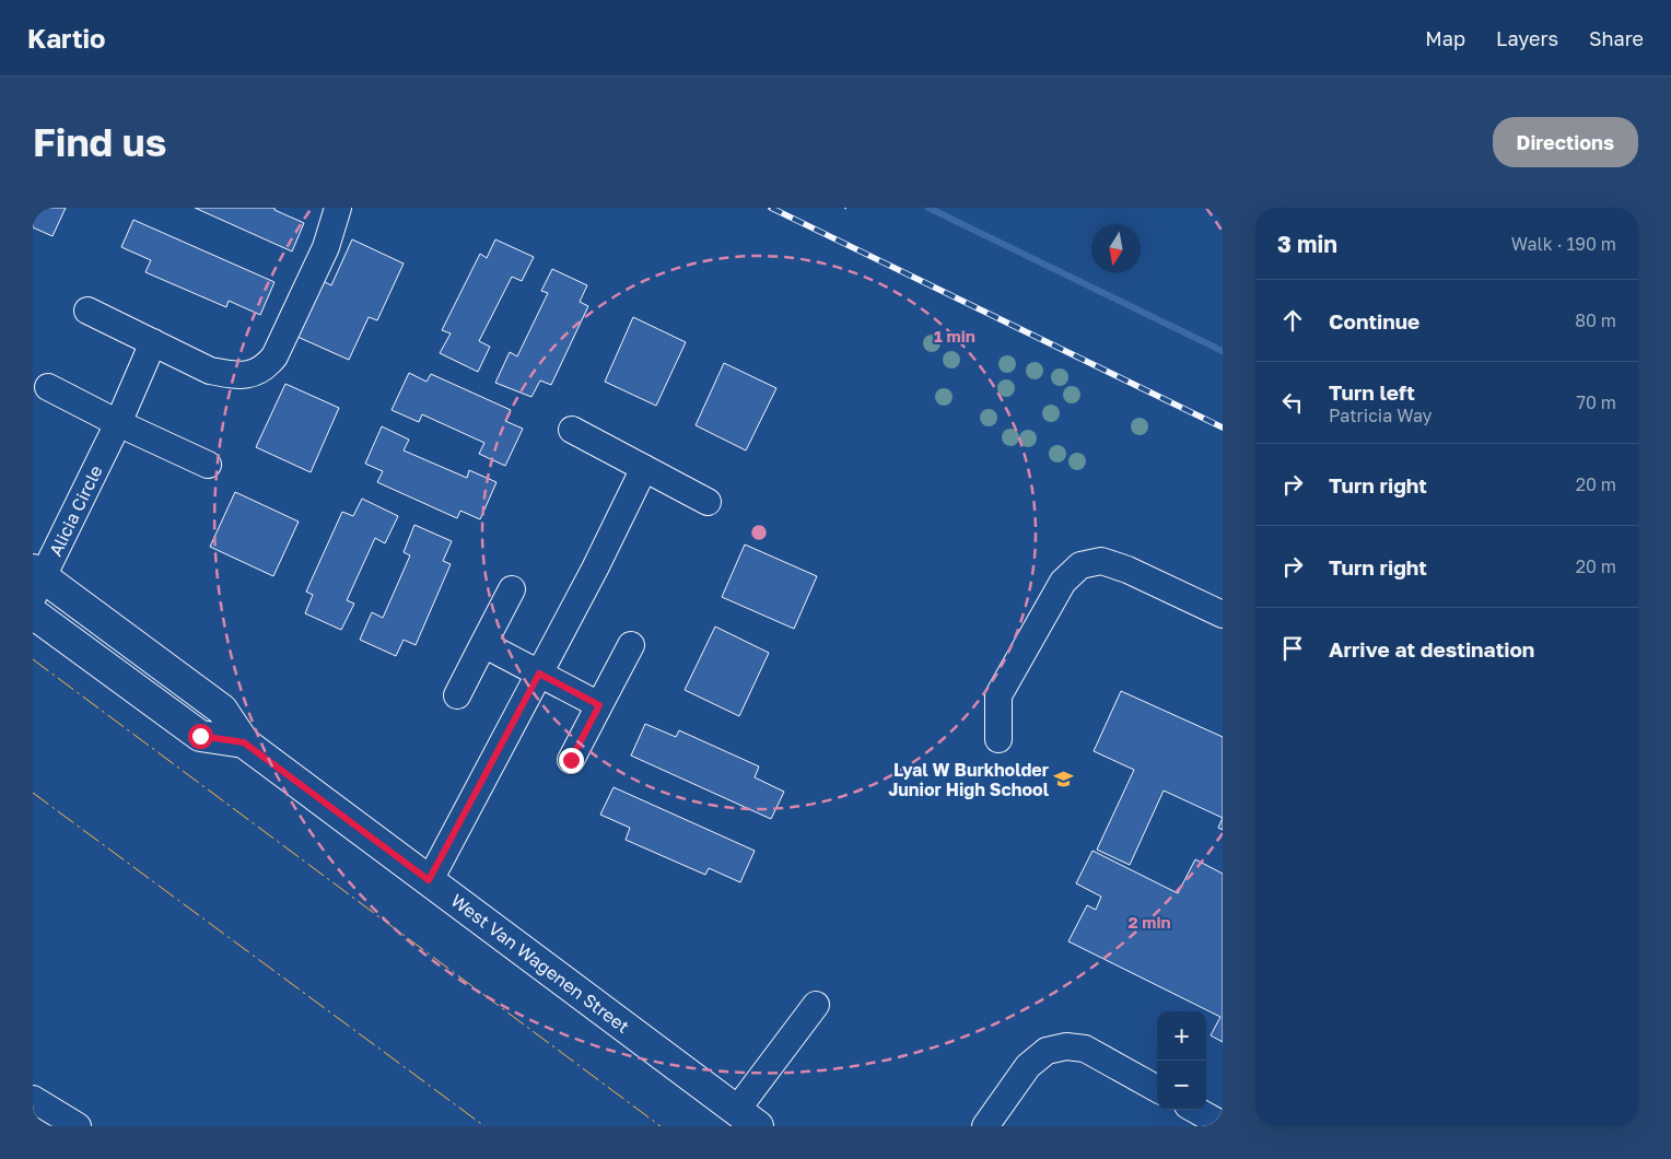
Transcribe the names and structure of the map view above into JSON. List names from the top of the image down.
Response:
{
  "streets": {
    "main road": ["West Van Wagenen Street"],
    "street": ["Alicia Circle"]
  },
  "crossings": [
    ["Alicia Circle", "West Van Wagenen Street"]
  ],
  "places": {
    "school or university": ["Lyal W Burkholder Junior High School"]
  },
  "north": "bottom",
  "page": {
    "header": "Kartio",
    "nav": ["Map", "Layers", "Share"],
    "buttons": "Directions",
    "title": "Find us",
    "heading": ["3 min", "Walk · 190 m"],
    "list": [
      ["Continue", "80 m"],
      ["Turn left", "Patricia Way", "70 m"],
      ["Turn right", "20 m"],
      ["Turn right", "20 m"],
      "Arrive at destination"
    ],
    "map_buttons": ["+", "−"]
  },
  "rings": ["1 min", "2 min"]
}
